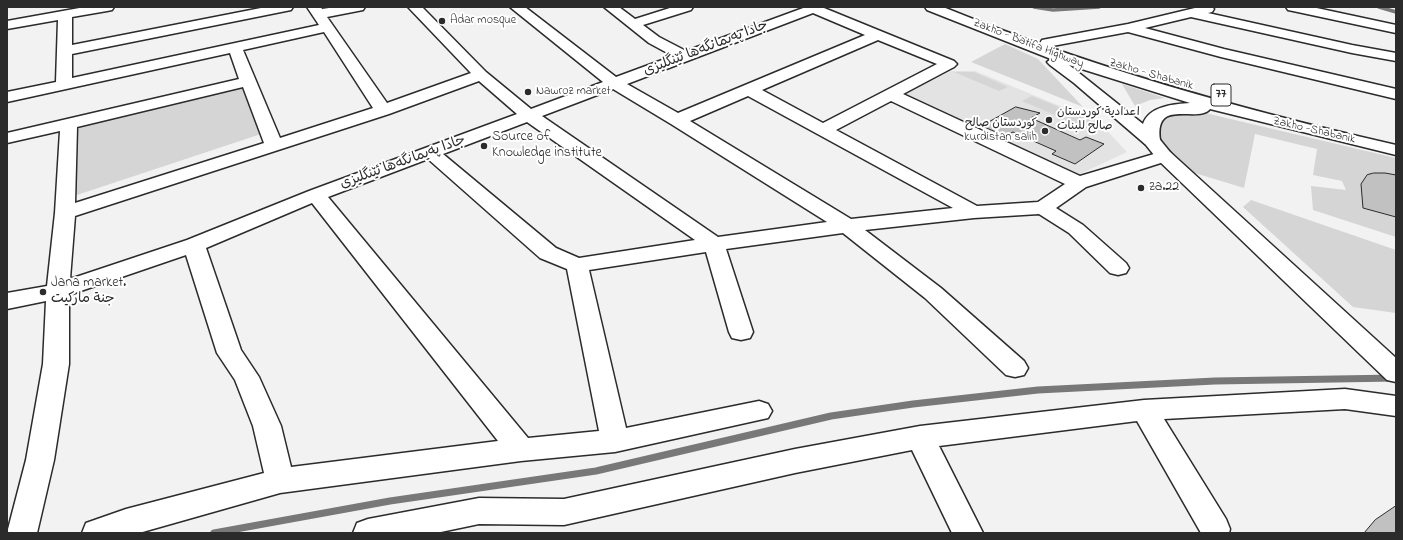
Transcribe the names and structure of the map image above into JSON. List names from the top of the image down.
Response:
{
  "streets": {
    "main road": [
      "Zakho - Batifa Highway",
      "جادا په‌يمانگه‌ها ئێنگليزى",
      "Zakho - Shabanik",
      "77",
      "Zakho -Shabanik"
    ]
  },
  "crossings": [
    ["Zakho - Batifa Highway", "Zakho - Shabanik"],
    ["Zakho - Batifa Highway", "Zakho -Shabanik"]
  ],
  "places": [
    "Adar mosque",
    "Nawroz market",
    "اعدادية كوردستان صالح للبنات",
    "كوردستان صالح kurdistan salih",
    "Source of Knowledge institute",
    "za.22",
    "Jana market. جنة ماركيت"
  ]
}
